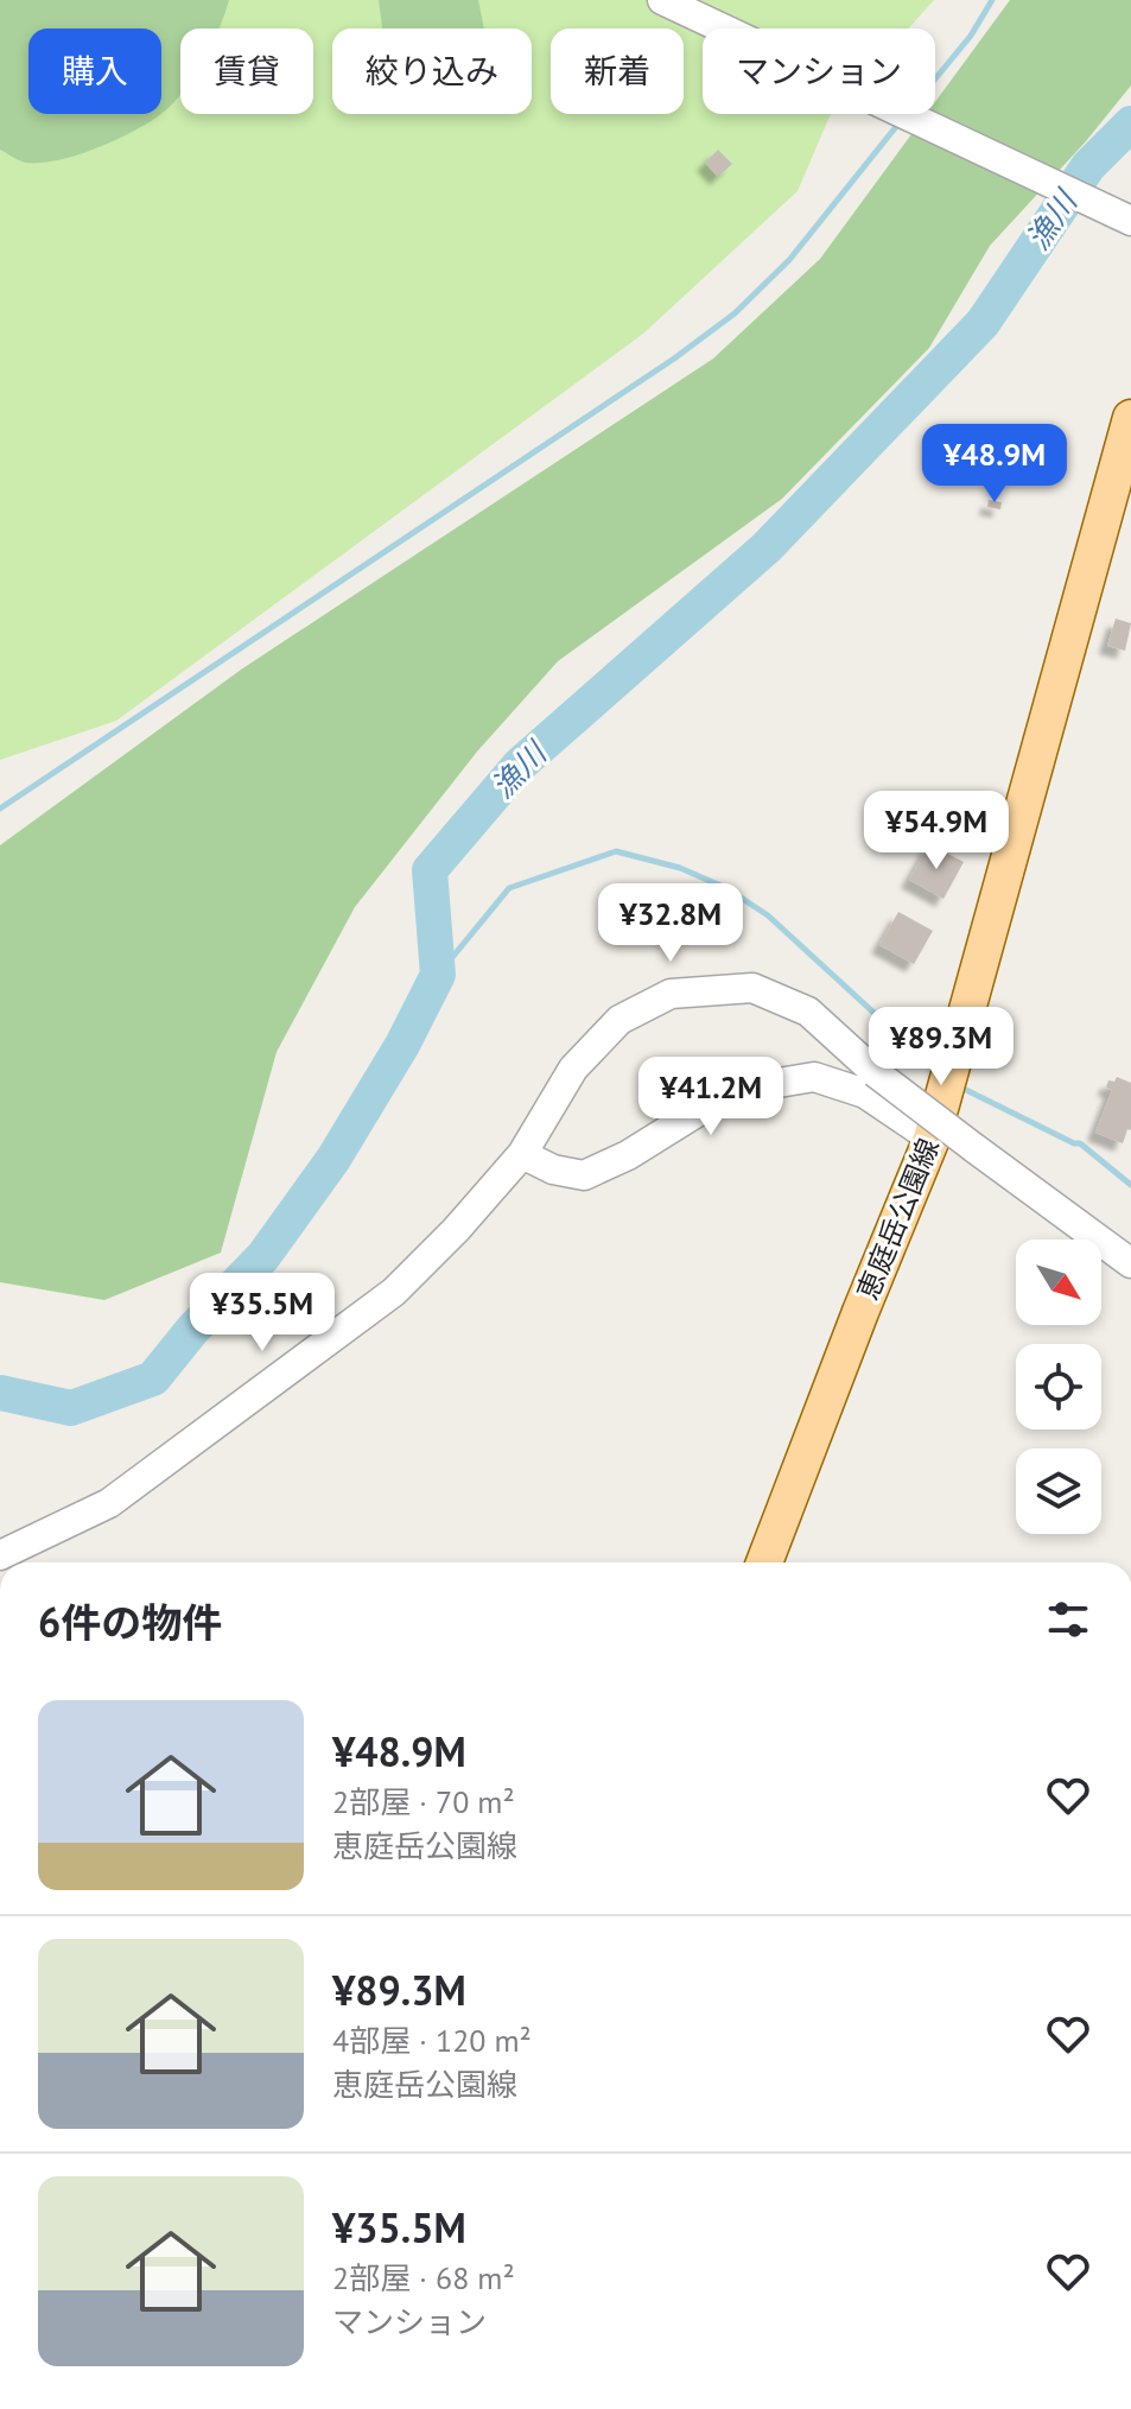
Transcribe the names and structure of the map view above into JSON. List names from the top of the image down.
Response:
{
  "streets": {
    "main road": ["恵庭岳公園線"]
  },
  "water": ["漁川"],
  "north": "bottom right",
  "page": {
    "chip": [
      "購入",
      "賃貸",
      "絞り込み",
      "新着",
      "マンション"
    ],
    "price": [
      "¥48.9M",
      "¥54.9M",
      "¥32.8M",
      "¥89.3M",
      "¥41.2M",
      "¥35.5M"
    ],
    "heading": "6件の物件",
    "list": [
      {
        "name": "¥48.9M",
        "note": "2部屋 · 70 m² · 恵庭岳公園線"
      },
      {
        "name": "¥89.3M",
        "note": "4部屋 · 120 m² · 恵庭岳公園線"
      },
      {
        "name": "¥35.5M",
        "note": "2部屋 · 68 m² · マンション"
      }
    ]
  }
}
